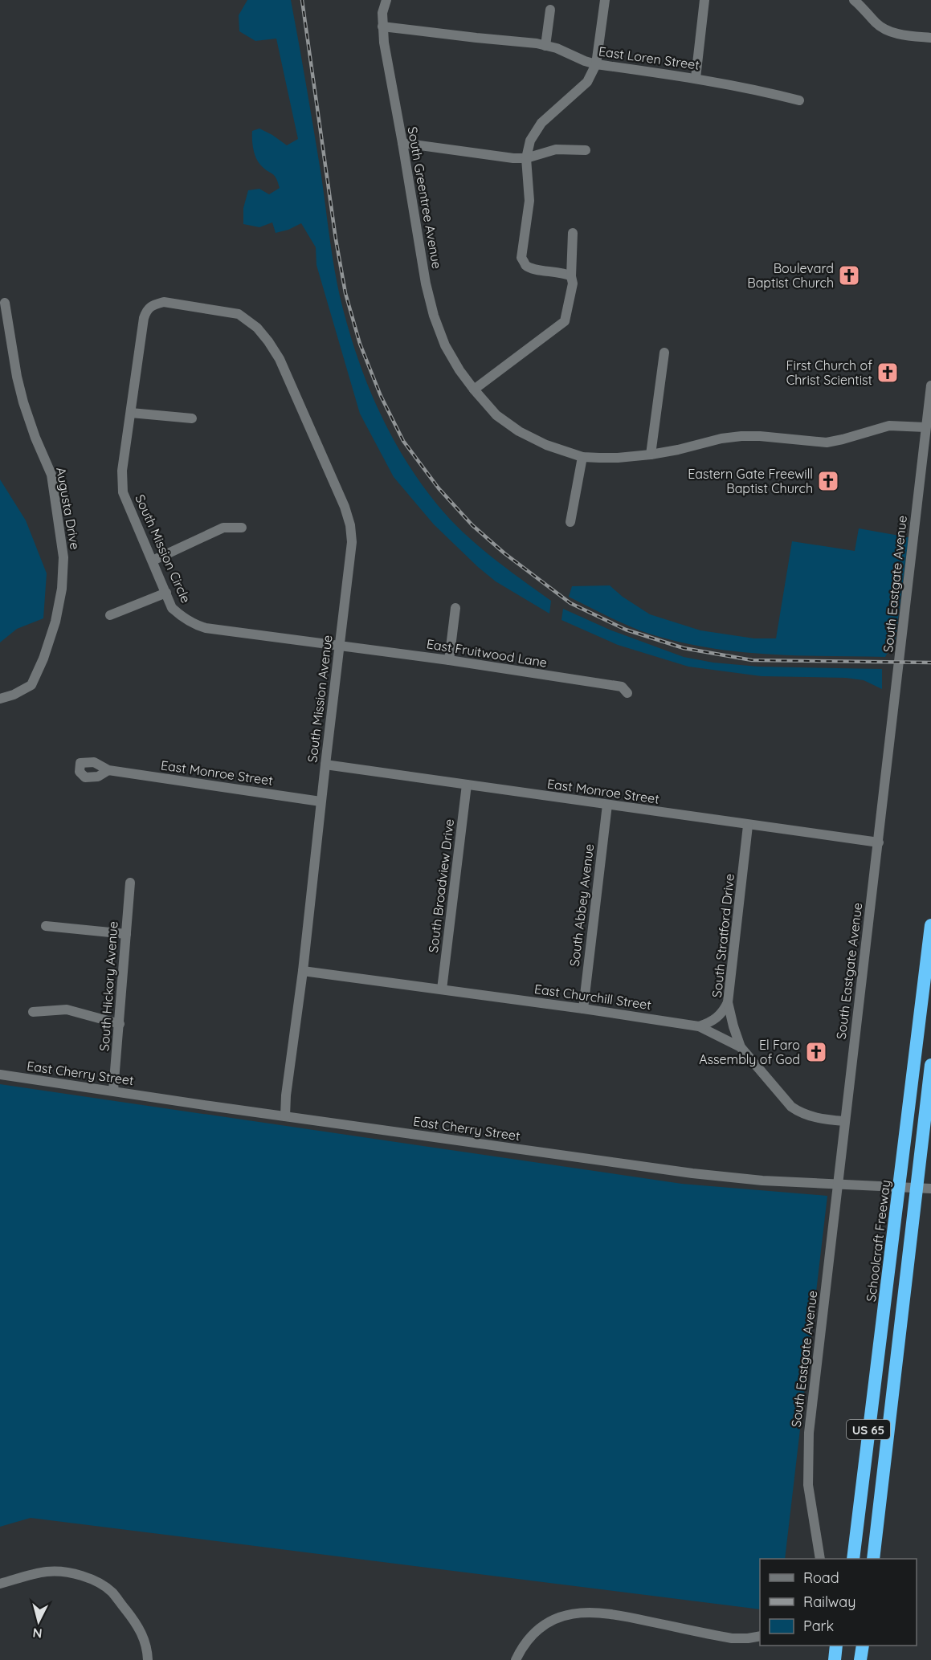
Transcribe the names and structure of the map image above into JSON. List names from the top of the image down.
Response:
{
  "streets": {
    "highway": ["Schoolcraft Freeway", "US 65"],
    "street": [
      "East Loren Street",
      "South Greentree Avenue",
      "Augusta Drive",
      "South Mission Circle",
      "South Eastgate Avenue",
      "East Fruitwood Lane",
      "South Mission Avenue",
      "East Monroe Street",
      "South Broadview Drive",
      "South Abbey Avenue",
      "South Stratford Drive",
      "South Hickory Avenue",
      "East Churchill Street",
      "East Cherry Street"
    ]
  },
  "crossings": [
    ["East Loren Street", "South Greentree Avenue"],
    ["South Greentree Avenue", "South Eastgate Avenue"],
    ["South Mission Circle", "East Fruitwood Lane"],
    ["South Mission Circle", "South Mission Avenue"],
    ["South Eastgate Avenue", "East Monroe Street"],
    ["South Eastgate Avenue", "East Churchill Street"],
    ["South Eastgate Avenue", "East Cherry Street"],
    ["East Fruitwood Lane", "South Mission Avenue"],
    ["South Mission Avenue", "East Monroe Street"],
    ["South Mission Avenue", "East Churchill Street"],
    ["South Mission Avenue", "East Cherry Street"],
    ["East Monroe Street", "South Broadview Drive"],
    ["East Monroe Street", "South Abbey Avenue"],
    ["East Monroe Street", "South Stratford Drive"],
    ["South Broadview Drive", "East Churchill Street"],
    ["South Abbey Avenue", "East Churchill Street"],
    ["South Stratford Drive", "East Churchill Street"],
    ["South Hickory Avenue", "East Cherry Street"]
  ],
  "places": {
    "church": [
      "Boulevard Baptist Church",
      "First Church of Christ Scientist",
      "Eastern Gate Freewill Baptist Church",
      "El Faro Assembly of God"
    ]
  },
  "legend": ["Road", "Railway", "Park"],
  "north": "bottom"
}
